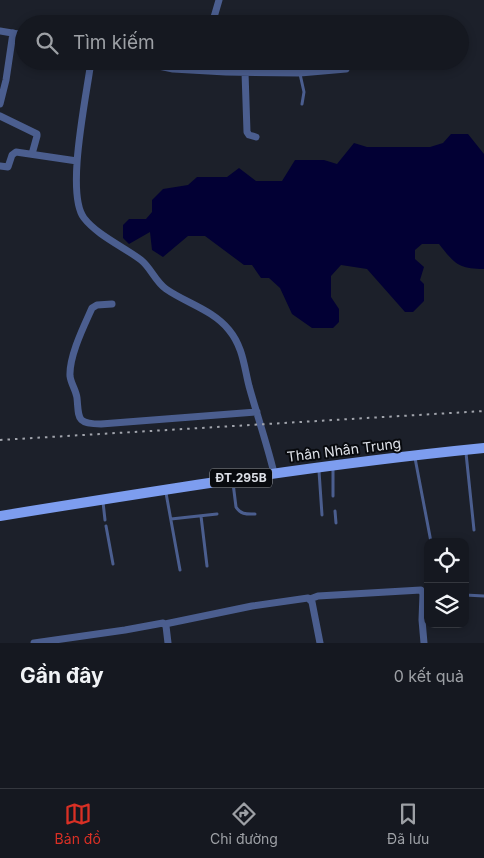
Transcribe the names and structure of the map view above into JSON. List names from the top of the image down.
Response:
{
  "streets": {
    "main road": ["Thân Nhân Trung", "ĐT.295B"]
  },
  "page": {
    "search": "Tìm kiếm",
    "heading": ["Gần đây", "0 kết quả"],
    "nav": ["Bản đồ", "Chỉ đường", "Đã lưu"]
  }
}
